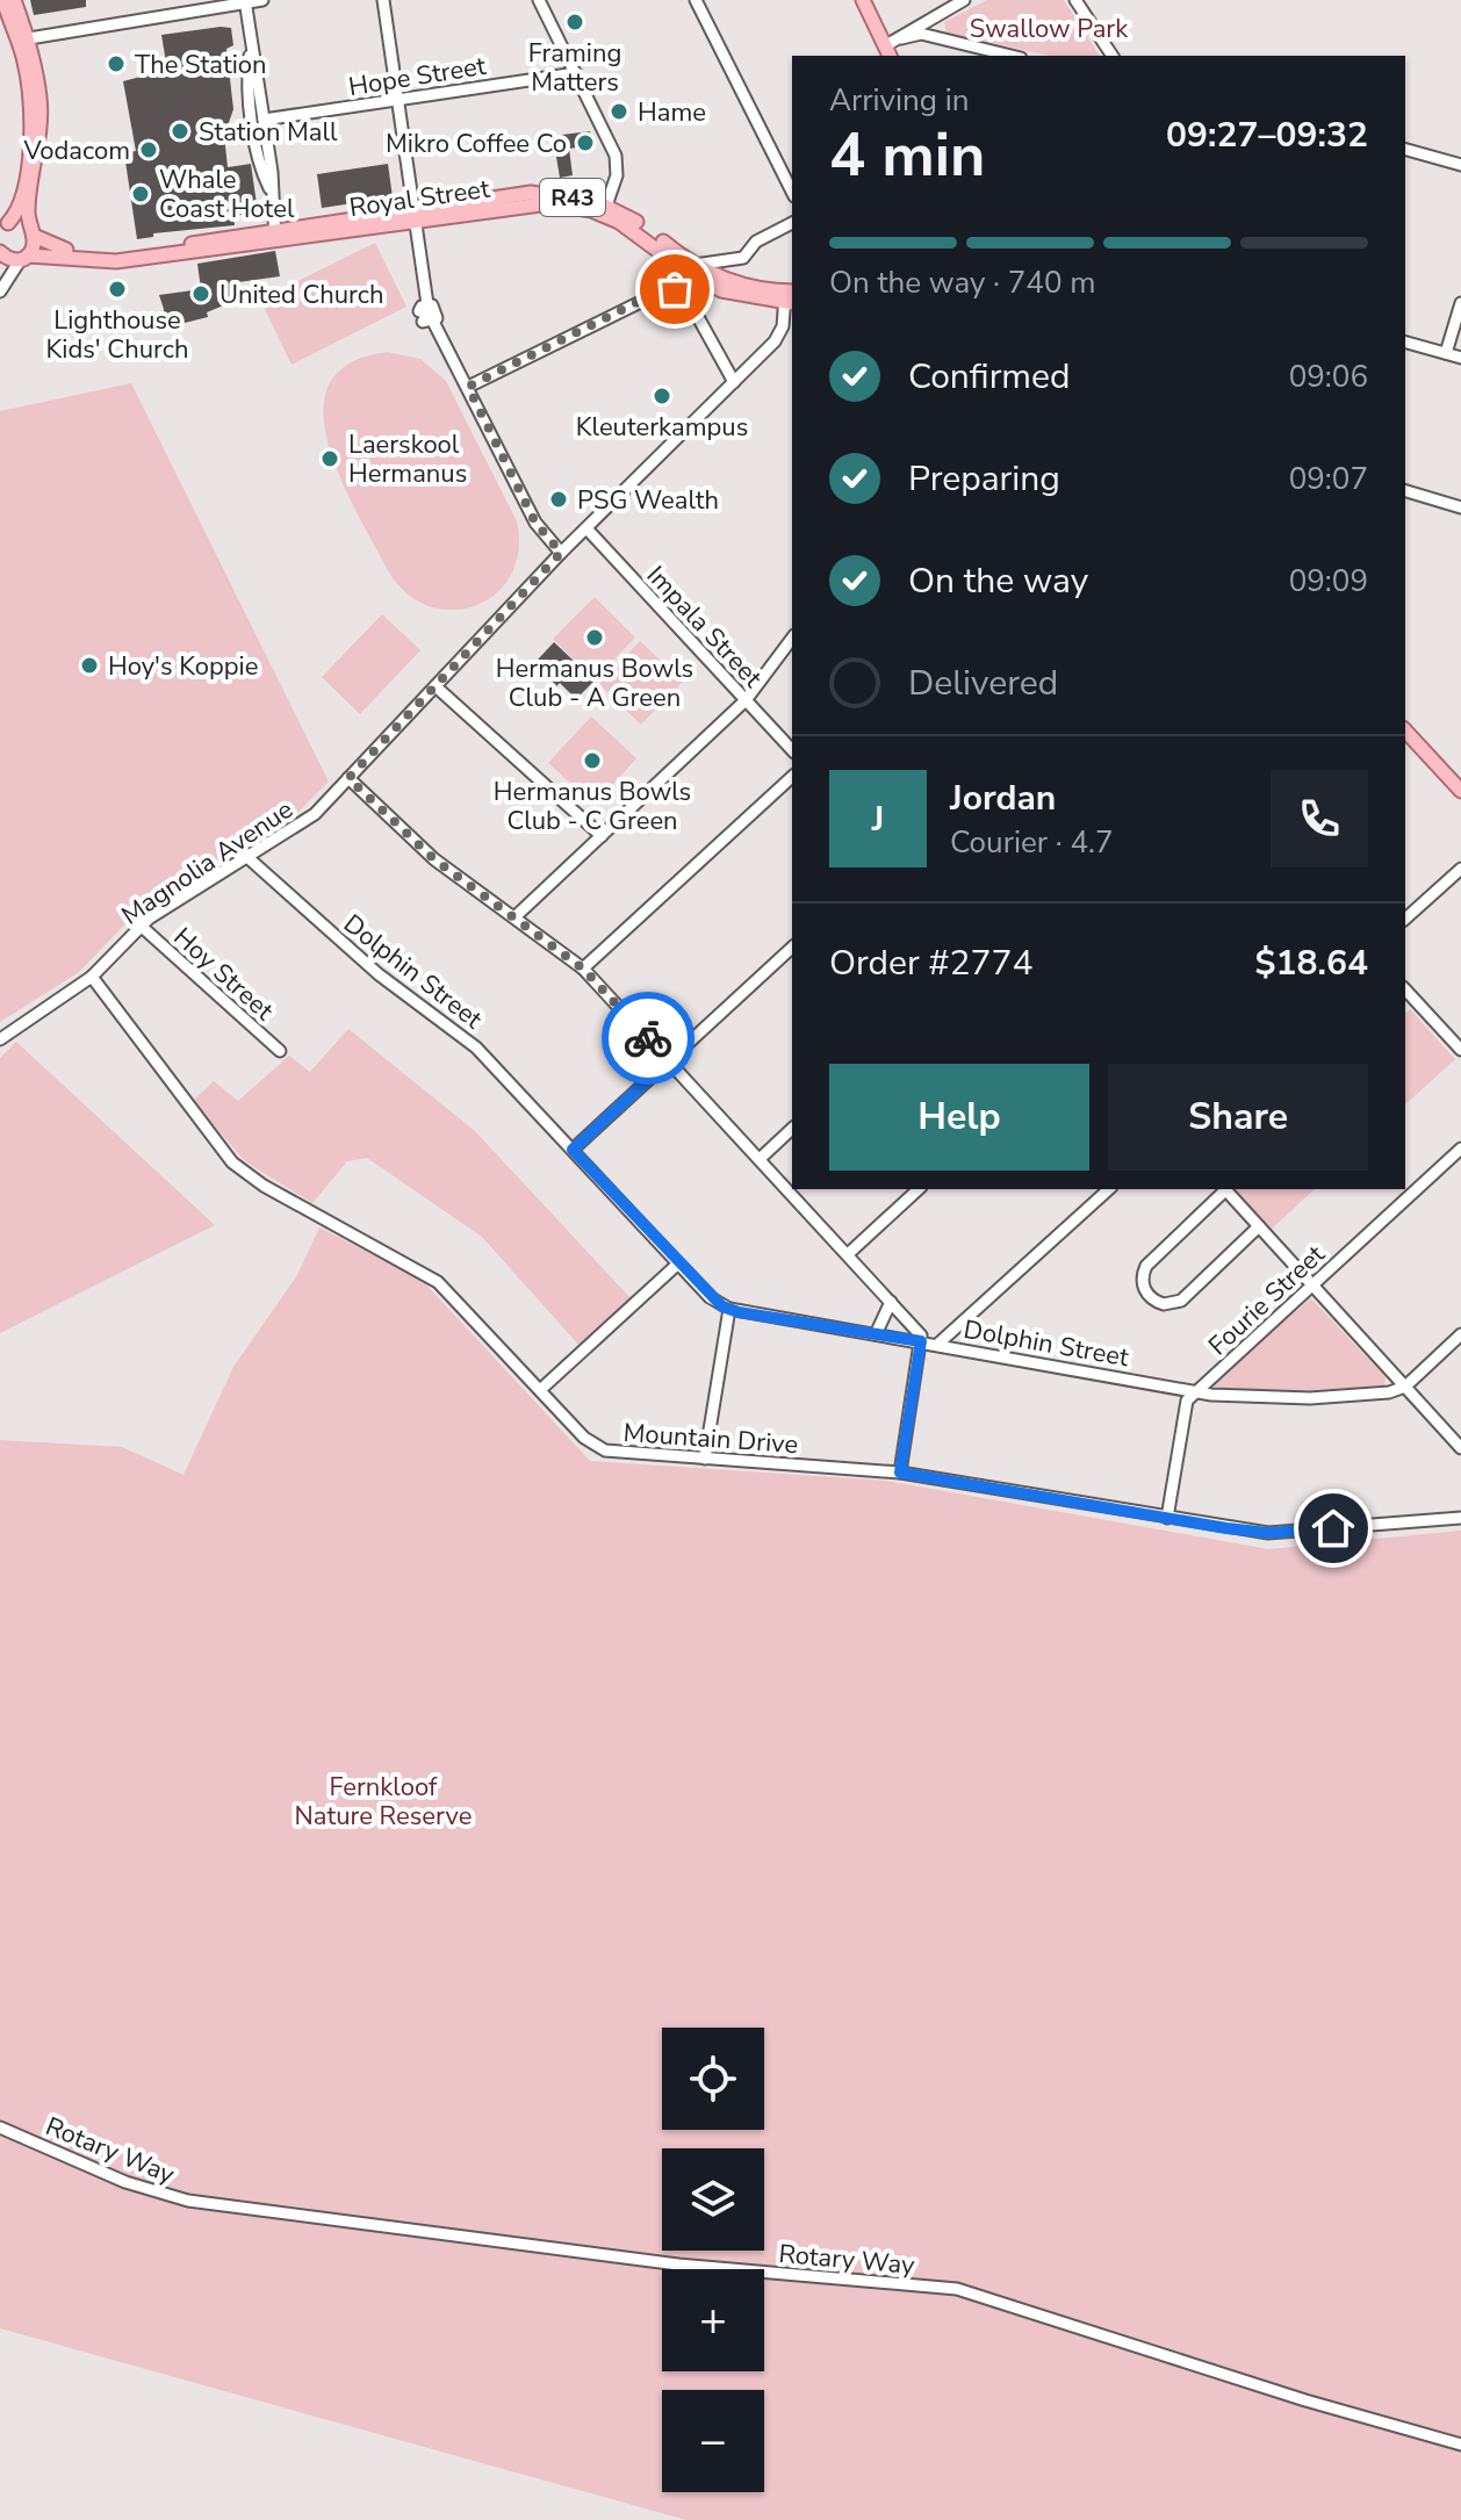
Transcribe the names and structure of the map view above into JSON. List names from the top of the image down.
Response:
{
  "streets": {
    "main road": ["Royal Street", "R43"],
    "street": [
      "Hope Street",
      "Impala Street",
      "Magnolia Avenue",
      "Dolphin Street",
      "Hoy Street",
      "Fourie Street",
      "Mountain Drive",
      "Rotary Way"
    ]
  },
  "crossings": [
    ["Royal Street", "R43"],
    ["Royal Street", "Magnolia Avenue"],
    ["Impala Street", "Magnolia Avenue"],
    ["Magnolia Avenue", "Dolphin Street"],
    ["Magnolia Avenue", "Hoy Street"],
    ["Magnolia Avenue", "Mountain Drive"],
    ["Dolphin Street", "Fourie Street"],
    ["Fourie Street", "Mountain Drive"]
  ],
  "parks": ["Swallow Park", "Fernkloof Nature Reserve"],
  "places": [
    "Framing Matters",
    "The Station",
    "Hame",
    "Station Mall",
    "Mikro Coffee Co",
    "Vodacom",
    "Whale Coast Hotel",
    "Lighthouse Kids' Church",
    "United Church",
    "Kleuterkampus",
    "Laerskool Hermanus",
    "PSG Wealth",
    "Hermanus Bowls Club - A Green",
    "Hoy's Koppie",
    "Hermanus Bowls Club - C Green"
  ],
  "page": {
    "heading": ["4 min", "Arriving in", "09:27–09:32"],
    "panel": [
      "Jordan",
      "Courier · 4.7",
      "Order #2774",
      "$18.64"
    ],
    "bar": "On the way · 740 m",
    "list": [
      ["Confirmed", "09:06"],
      ["Preparing", "09:07"],
      ["On the way", "09:09"],
      "Delivered"
    ],
    "round": "J",
    "buttons": ["Help", "Share"],
    "map_buttons": ["+", "−"]
  }
}
